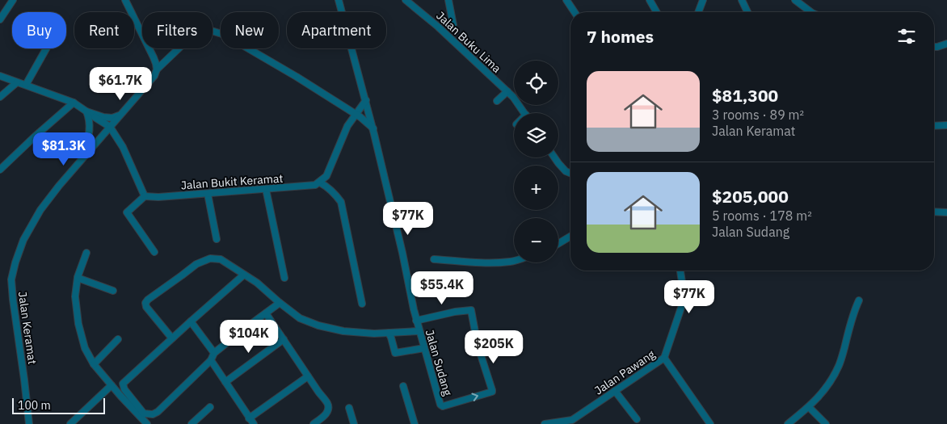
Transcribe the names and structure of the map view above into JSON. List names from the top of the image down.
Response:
{
  "streets": {
    "street": [
      "Jalan Buku Lima",
      "Jalan Bukit Keramat",
      "Jalan Keramat",
      "Jalan Sudang",
      "Jalan Pawang"
    ]
  },
  "scale_bar": "100 m",
  "page": {
    "chip": [
      "Buy",
      "Rent",
      "Filters",
      "New",
      "Apartment"
    ],
    "heading": "7 homes",
    "map_buttons": ["+", "−"],
    "list": [
      {
        "name": "$81,300",
        "note": "3 rooms · 89 m² · Jalan Keramat"
      },
      {
        "name": "$205,000",
        "note": "5 rooms · 178 m² · Jalan Sudang"
      }
    ],
    "price": [
      "$61.7K",
      "$81.3K",
      "$77K",
      "$55.4K",
      "$77K",
      "$104K",
      "$205K"
    ],
    "scale": "100 m"
  }
}
